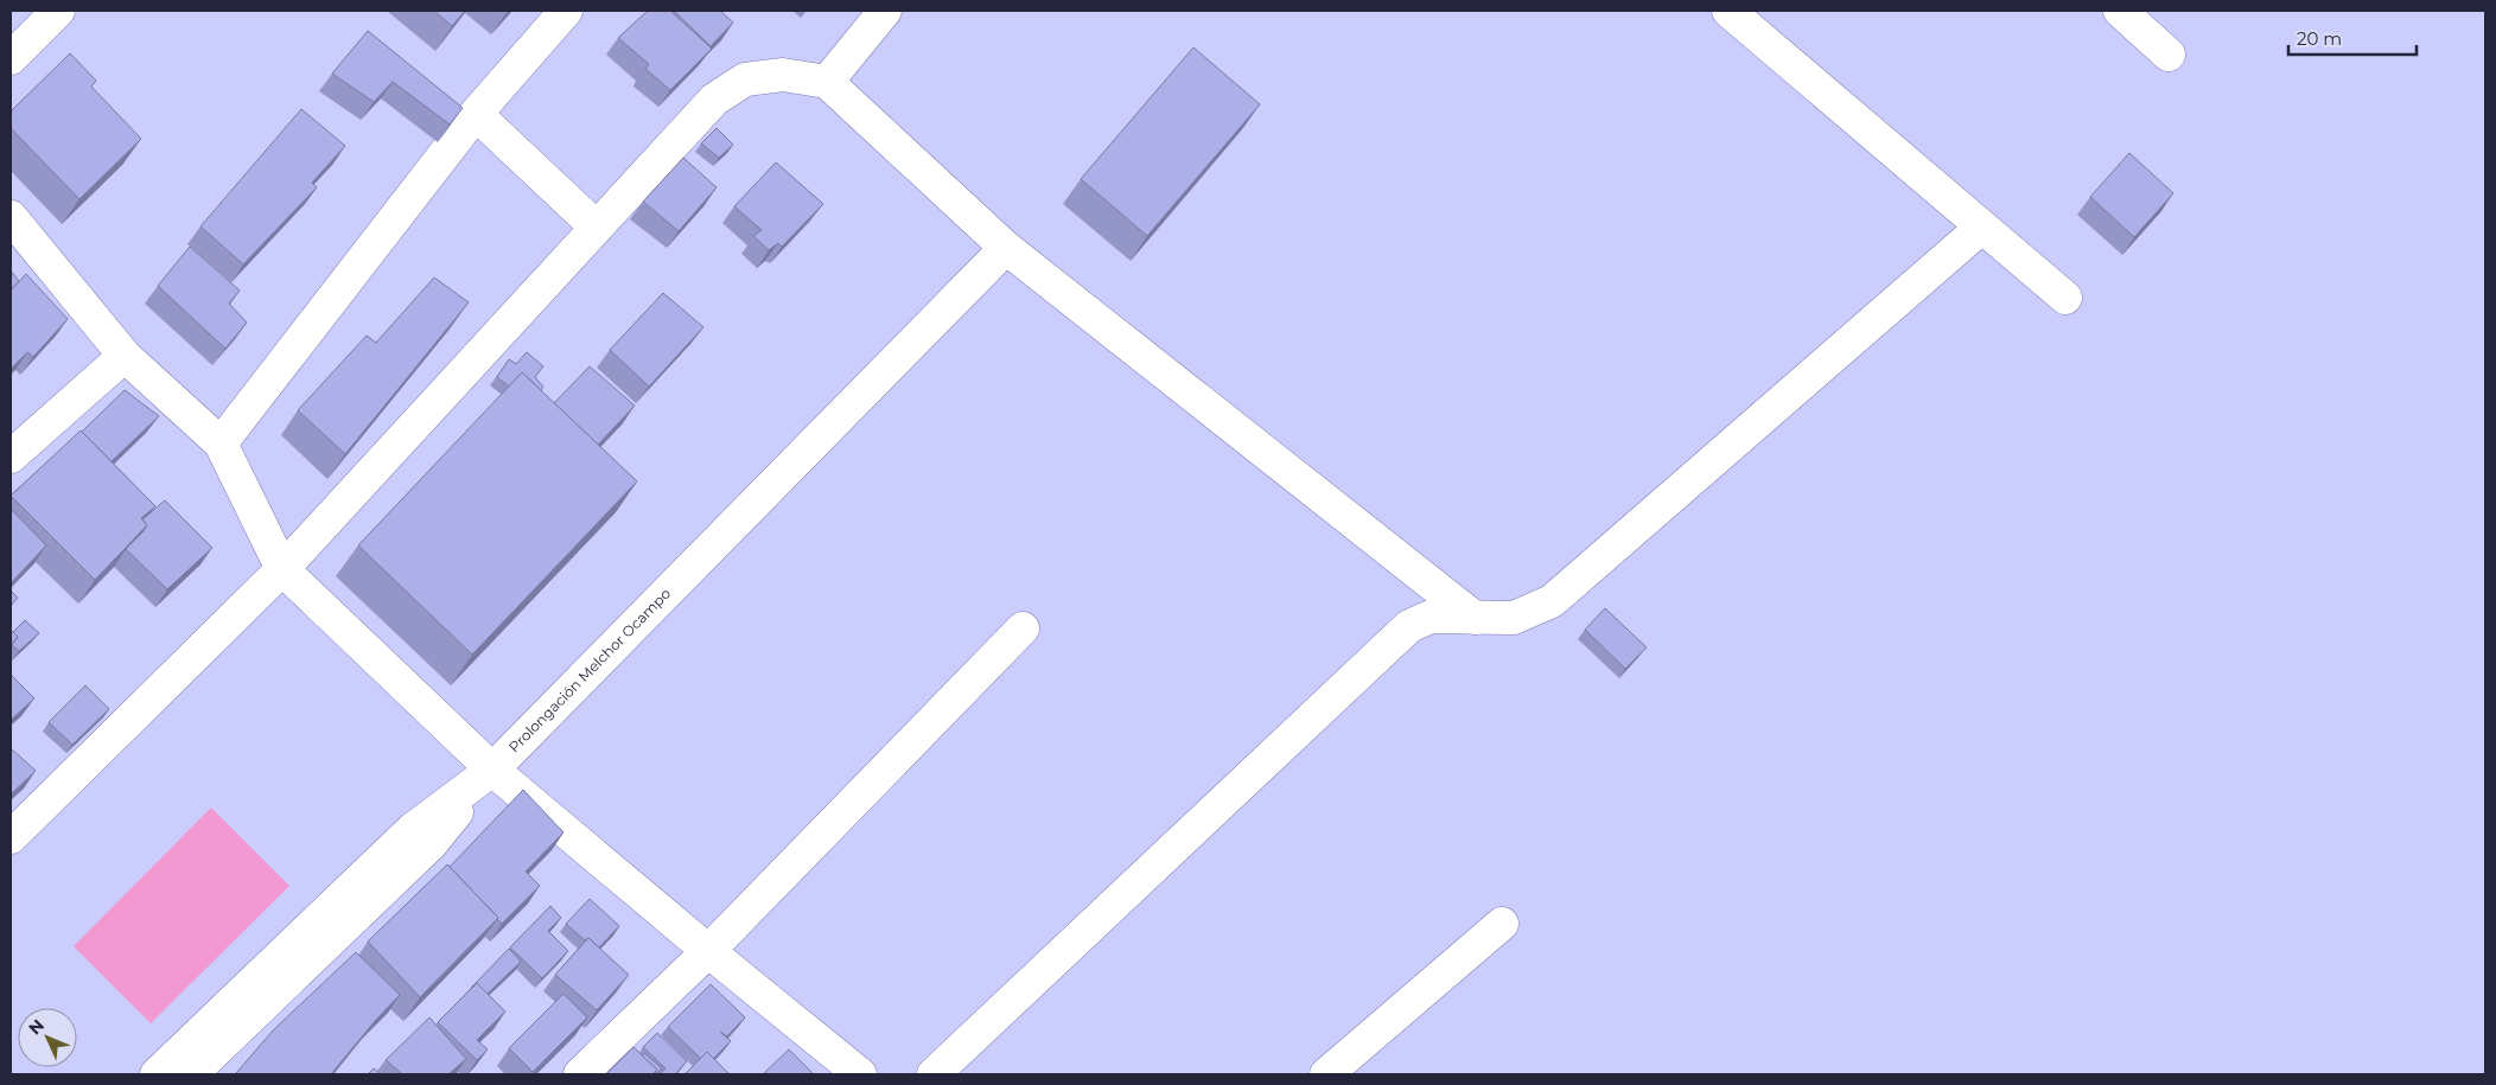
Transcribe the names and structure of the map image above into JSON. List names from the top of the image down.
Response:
{
  "streets": {
    "street": ["Prolongación Melchor Ocampo"]
  },
  "scale_bar": "20 m",
  "north": "top left"
}
